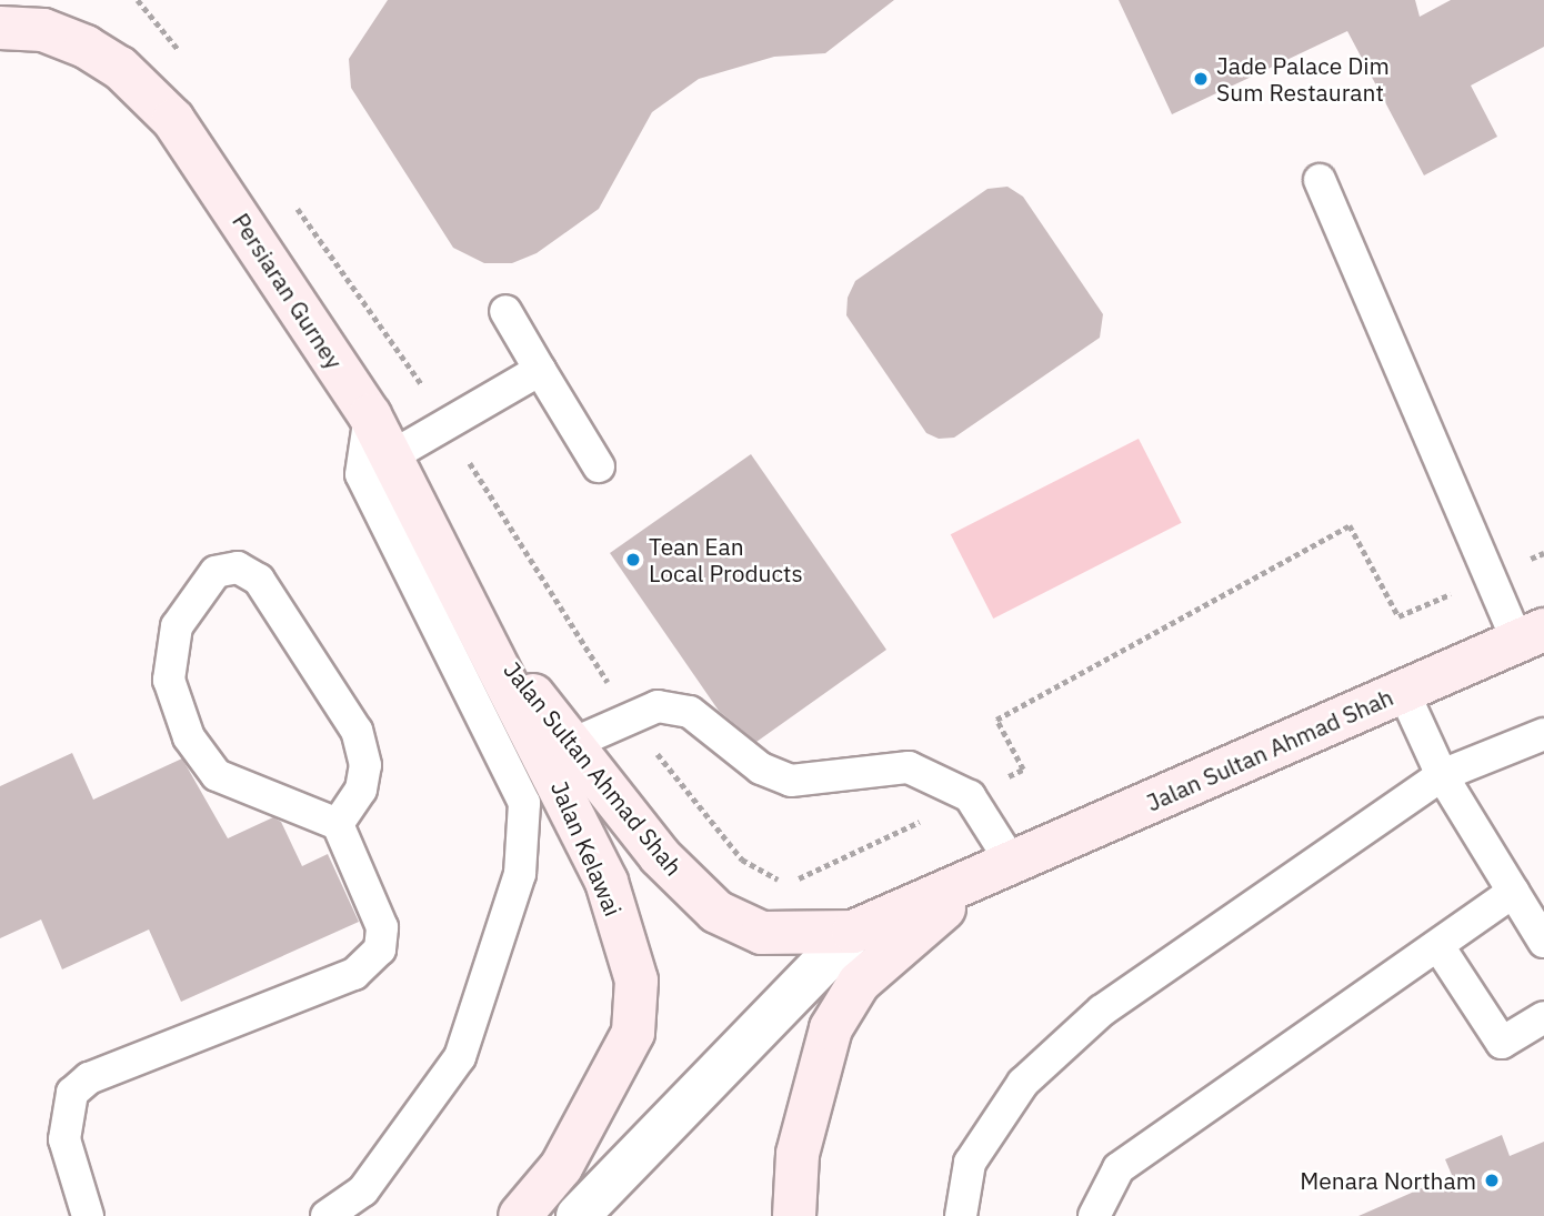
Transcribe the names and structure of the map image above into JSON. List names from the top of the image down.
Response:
{
  "streets": {
    "main road": ["Persiaran Gurney", "Jalan Sultan Ahmad Shah", "Jalan Kelawai"]
  },
  "crossings": [
    ["Persiaran Gurney", "Jalan Sultan Ahmad Shah"],
    ["Persiaran Gurney", "Jalan Kelawai"],
    ["Jalan Sultan Ahmad Shah", "Jalan Kelawai"]
  ],
  "places": ["Jade Palace Dim Sum Restaurant", "Tean Ean Local Products", "Menara Northam"]
}
